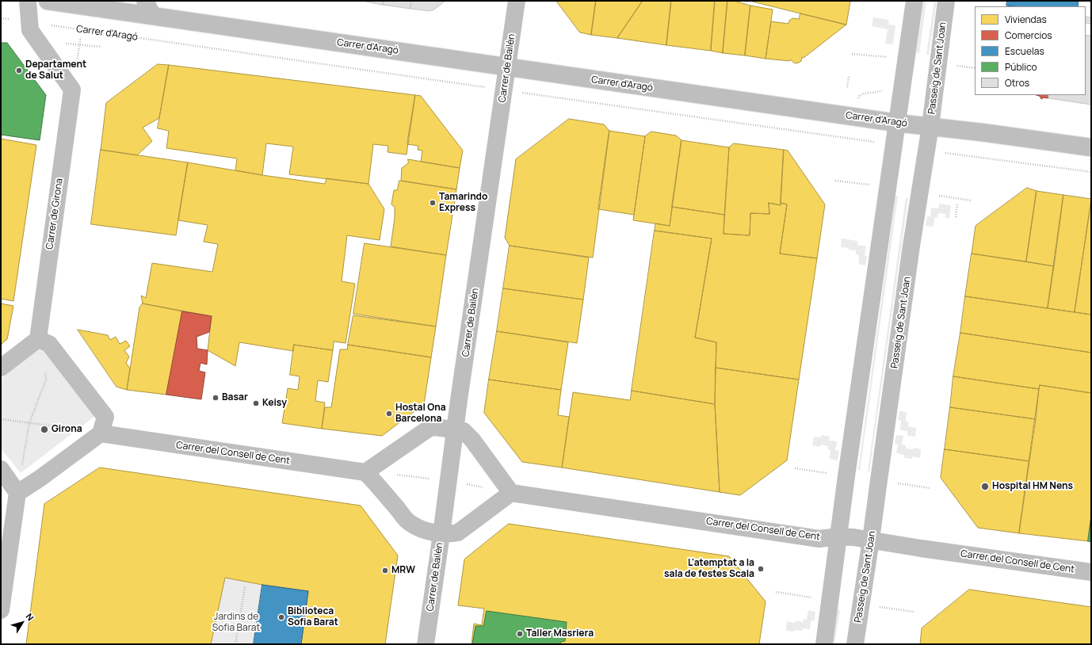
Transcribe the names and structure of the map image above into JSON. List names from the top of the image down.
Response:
{
  "streets": {
    "street": [
      "Carrer d'Aragó",
      "Carrer de Bailèn",
      "Passeig de Sant Joan",
      "Carrer de Girona",
      "Carrer del Consell de Cent"
    ]
  },
  "crossings": [
    ["Carrer d'Aragó", "Carrer de Bailèn"],
    ["Carrer d'Aragó", "Passeig de Sant Joan"],
    ["Carrer d'Aragó", "Carrer de Girona"],
    ["Passeig de Sant Joan", "Carrer del Consell de Cent"]
  ],
  "parks": ["Jardins de Sofia Barat"],
  "places": [
    "Departament de Salut",
    "Tamarindo Express",
    "Basar",
    "Keisy",
    "Hostal Ona Barcelona",
    "Girona",
    "Hospital HM Nens",
    "L'atemptat a la sala de festes Scala",
    "MRW",
    "Biblioteca Sofia Barat",
    "Taller Masriera"
  ],
  "legend": [
    "Viviendas",
    "Comercios",
    "Escuelas",
    "Público",
    "Otros"
  ],
  "north": "top right"
}
